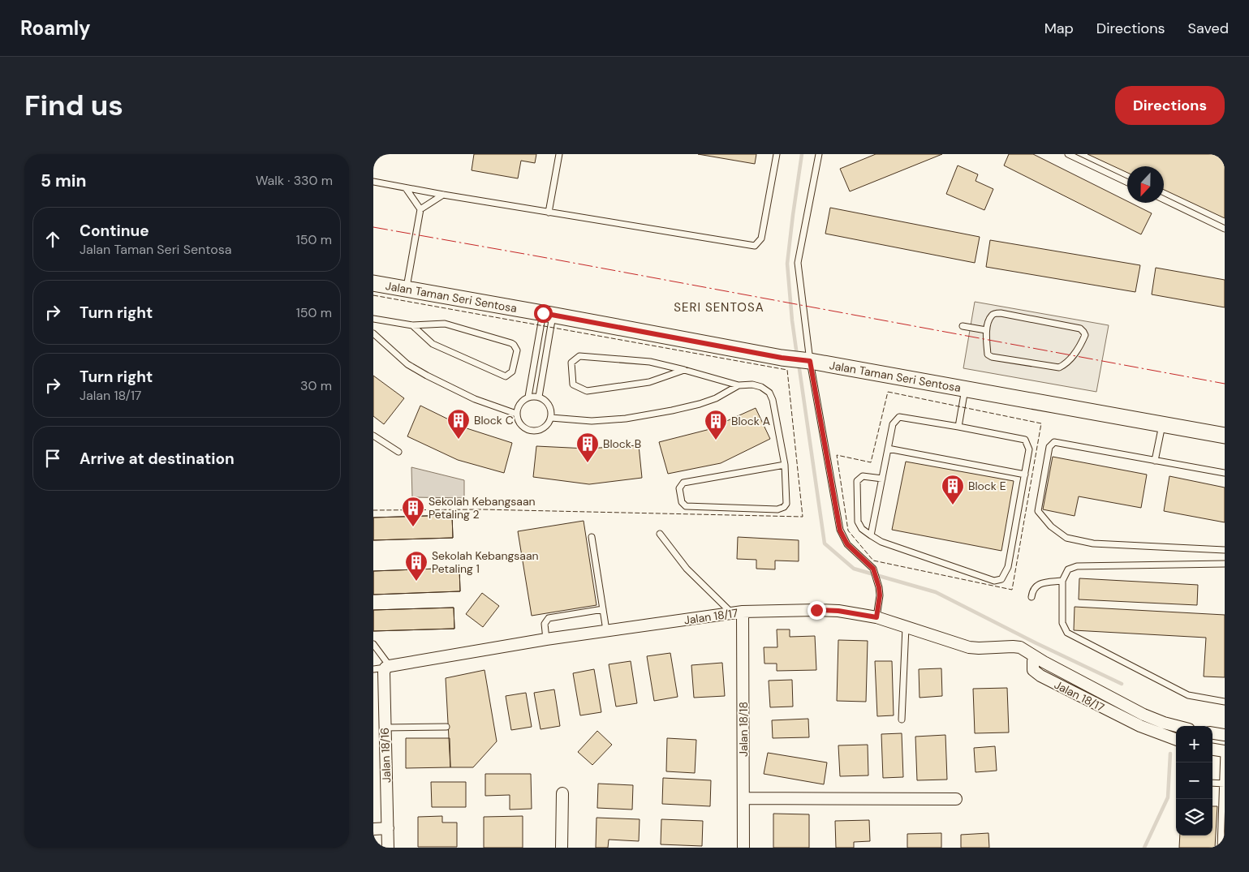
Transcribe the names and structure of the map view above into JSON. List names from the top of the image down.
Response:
{
  "streets": {
    "main road": ["Jalan Taman Seri Sentosa"],
    "street": ["Jalan 18/17", "Jalan 18/18", "Jalan 18/16"]
  },
  "crossings": [
    ["Jalan 18/17", "Jalan 18/18"],
    ["Jalan 18/17", "Jalan 18/16"]
  ],
  "districts": ["SERI SENTOSA"],
  "places": {
    "building": [
      "Block C",
      "Block A",
      "Block B",
      "Block E",
      "Sekolah Kebangsaan Petaling 2",
      "Sekolah Kebangsaan Petaling 1"
    ]
  },
  "north": "bottom",
  "page": {
    "header": "Roamly",
    "nav": ["Map", "Directions", "Saved"],
    "buttons": "Directions",
    "title": "Find us",
    "heading": ["5 min", "Walk · 330 m"],
    "list": [
      ["Continue", "Jalan Taman Seri Sentosa", "150 m"],
      ["Turn right", "150 m"],
      ["Turn right", "Jalan 18/17", "30 m"],
      "Arrive at destination"
    ],
    "map_buttons": ["+", "−"]
  }
}
